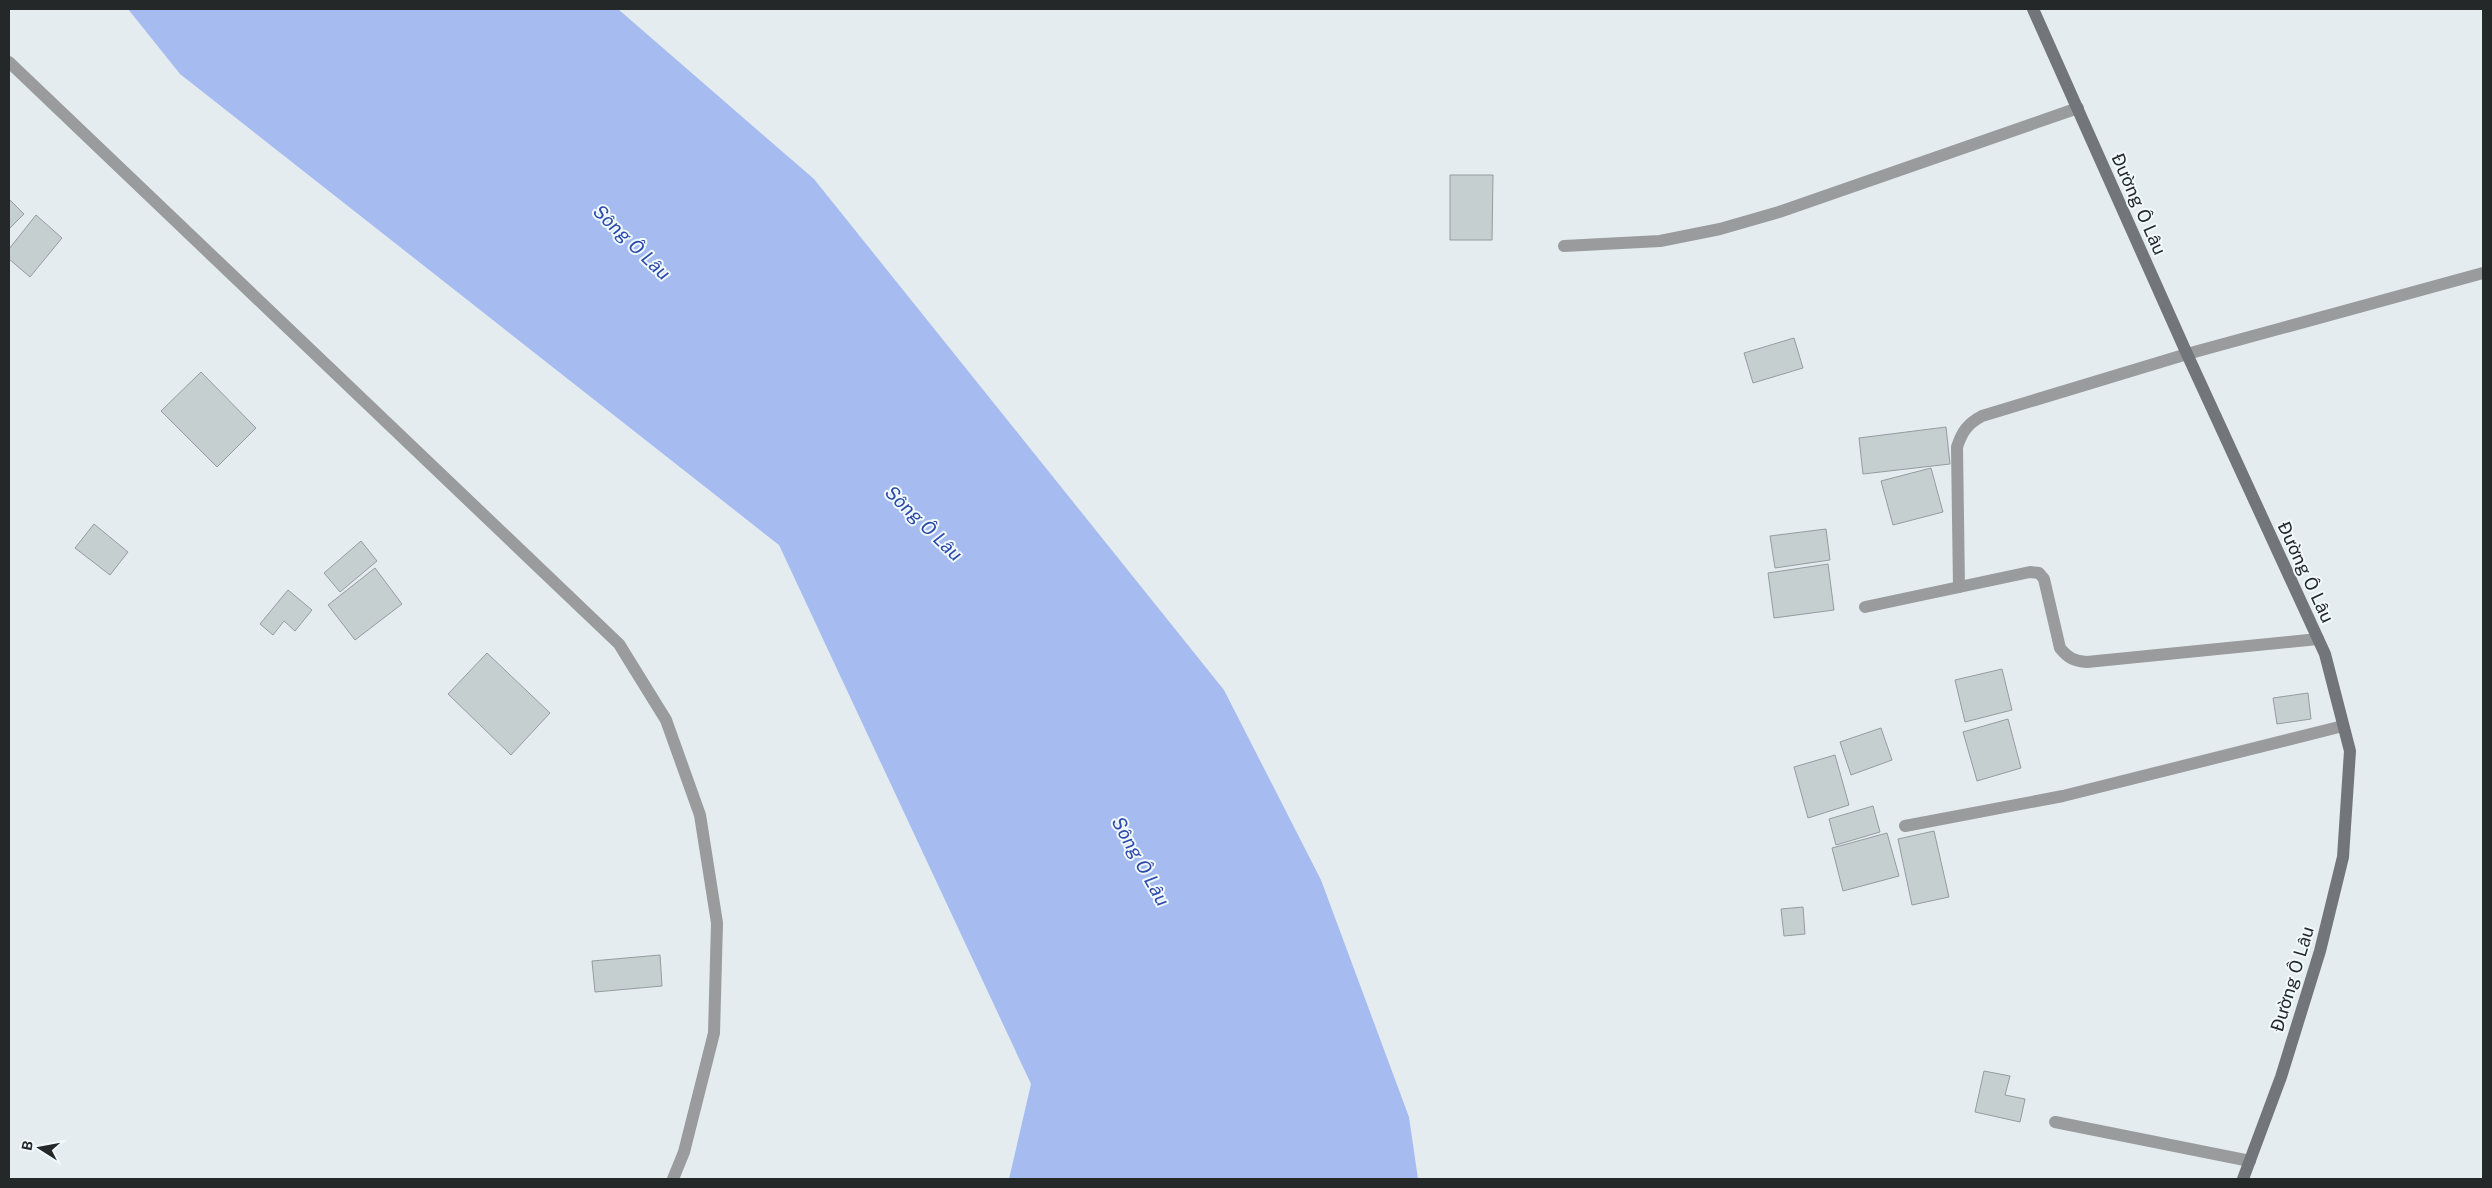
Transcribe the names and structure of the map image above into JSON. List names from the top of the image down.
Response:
{
  "streets": {
    "main road": ["Đường Ô Lâu"]
  },
  "water": ["Sông Ô Lâu"],
  "north": "left"
}
